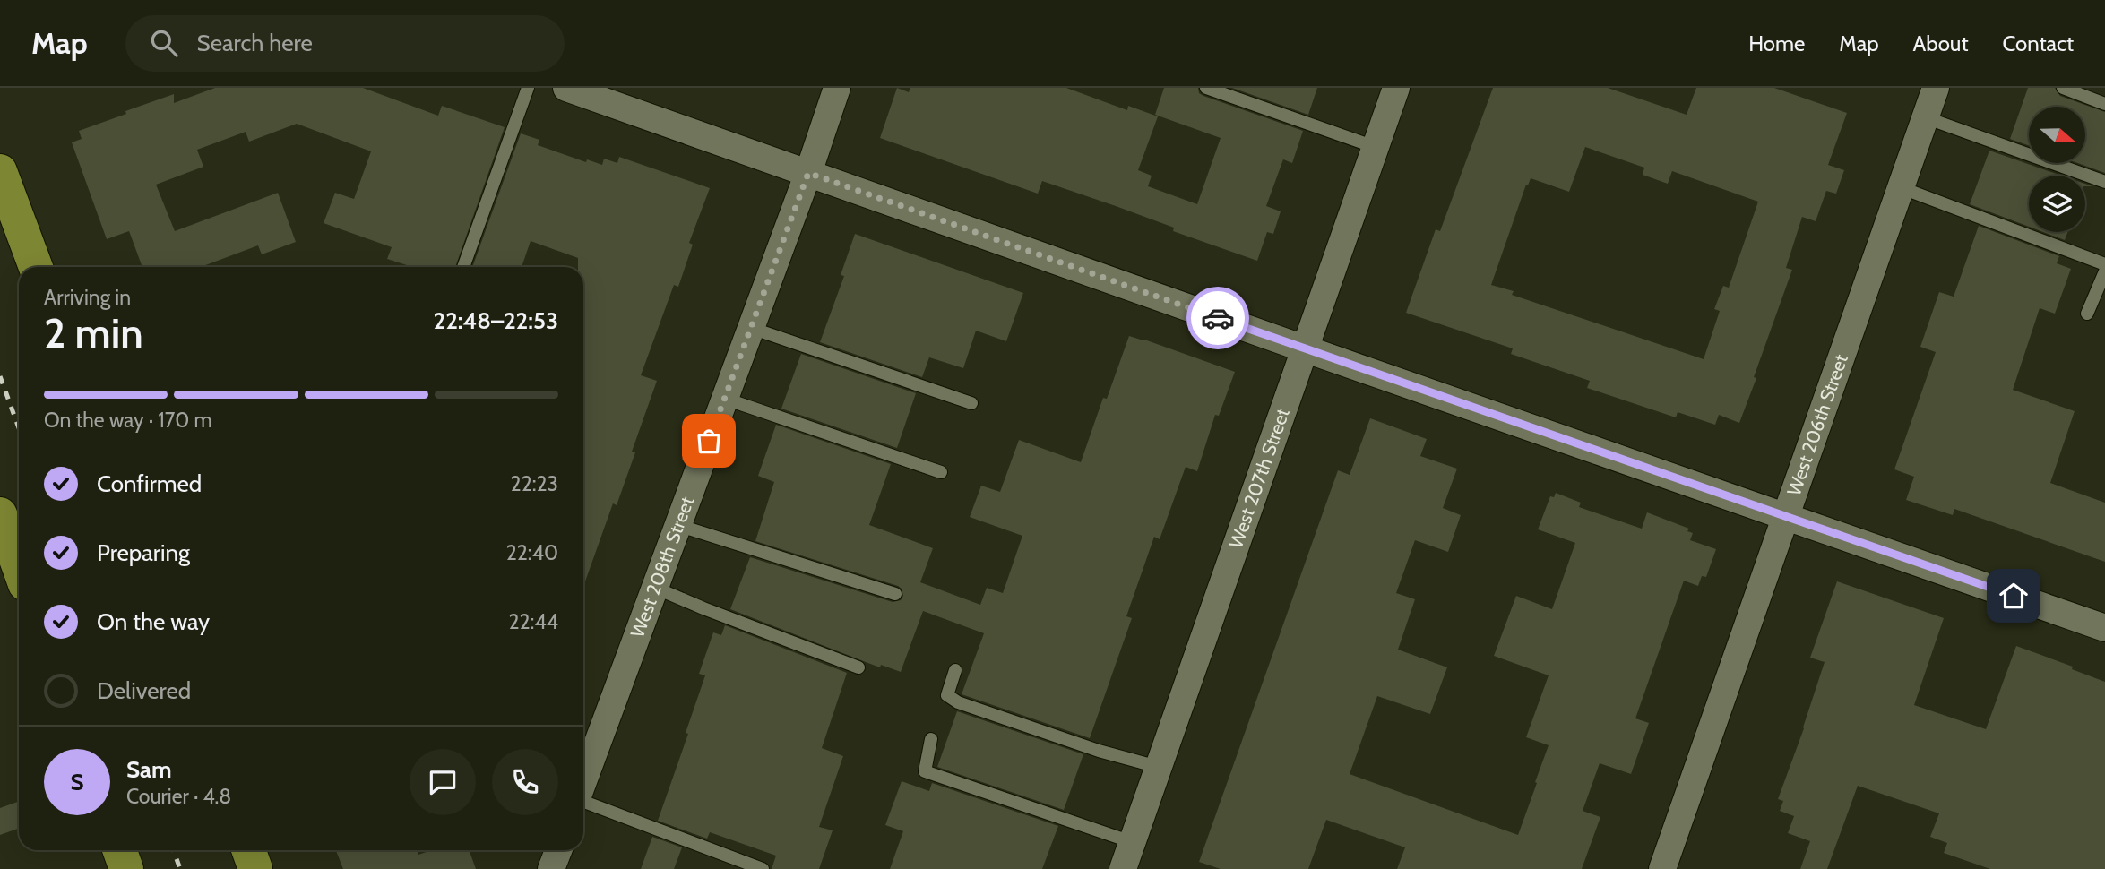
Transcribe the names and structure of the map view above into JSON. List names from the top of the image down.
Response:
{
  "streets": {
    "street": ["West 206th Street", "West 207th Street", "West 208th Street"]
  },
  "north": "right",
  "page": {
    "header": "Map",
    "search": "Search here",
    "nav": [
      "Home",
      "Map",
      "About",
      "Contact"
    ],
    "heading": ["2 min", "Arriving in", "22:48–22:53"],
    "panel": ["Sam", "Courier · 4.8"],
    "bar": "On the way · 170 m",
    "list": [
      ["Confirmed", "22:23"],
      ["Preparing", "22:40"],
      ["On the way", "22:44"],
      "Delivered"
    ],
    "round": "S"
  }
}
